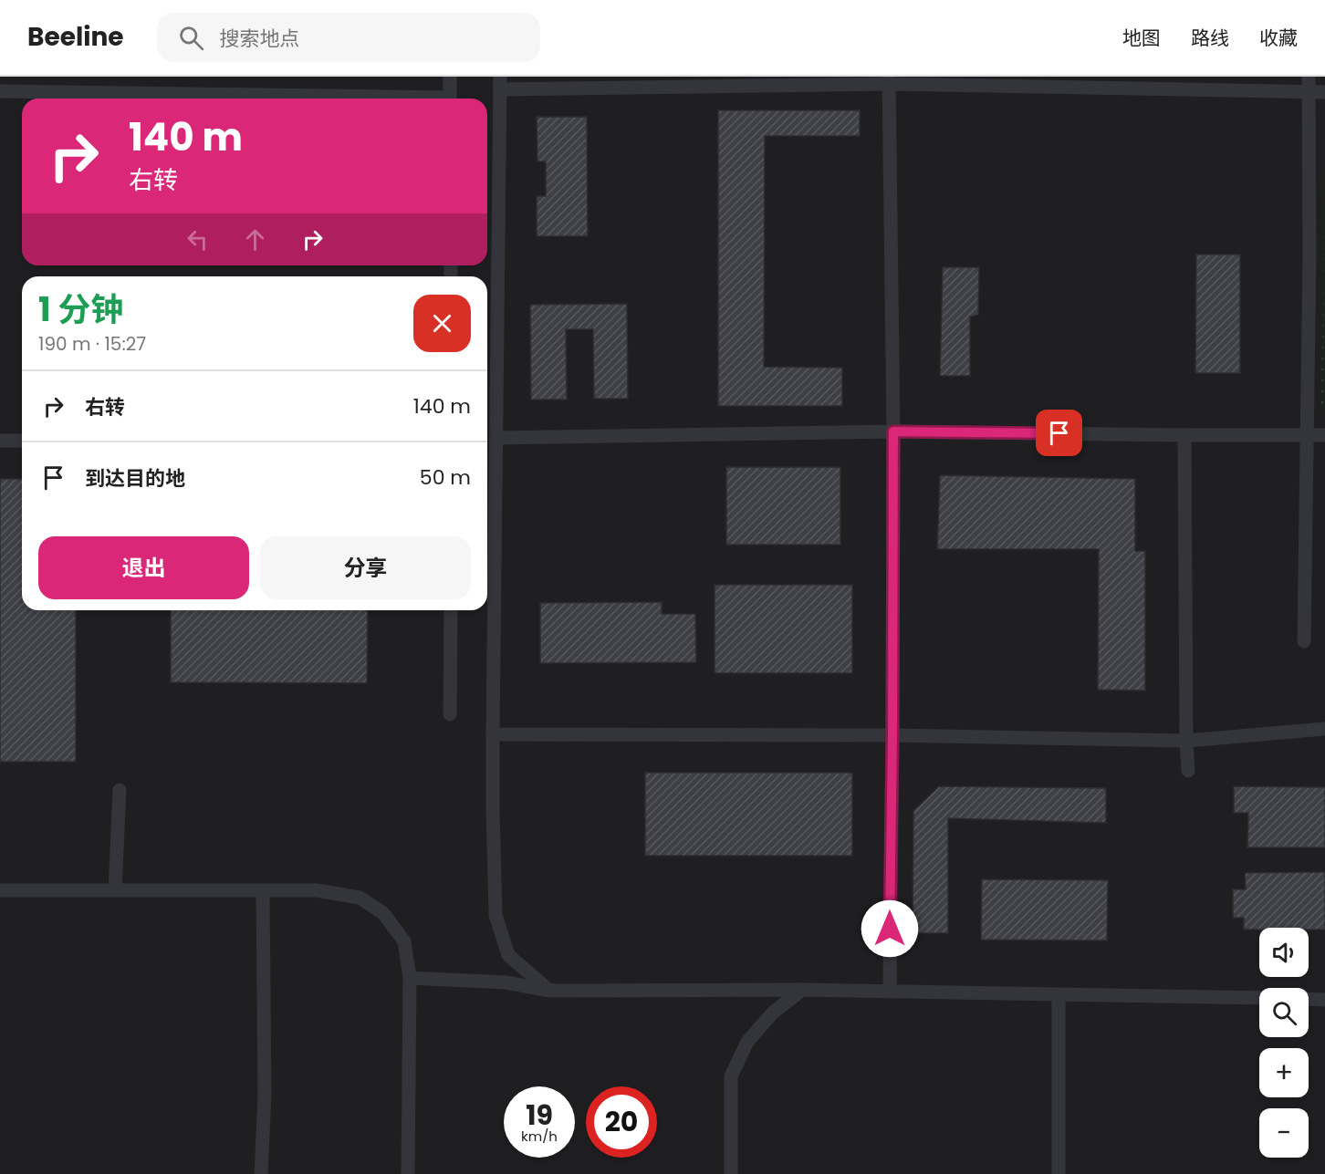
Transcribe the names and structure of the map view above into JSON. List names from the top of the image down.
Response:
{
  "page": {
    "header": "Beeline",
    "search": "搜索地点",
    "nav": ["地图", "路线", "收藏"],
    "turn": ["140 m", "右转"],
    "heading": ["1 分钟", "190 m · 15:27"],
    "list": [
      {
        "name": "右转",
        "value": "140 m"
      },
      {
        "name": "到达目的地",
        "value": "50 m"
      }
    ],
    "buttons": ["退出", "分享"],
    "map_buttons": ["+", "−"],
    "speed": "19 km/h",
    "limit": "20"
  }
}
